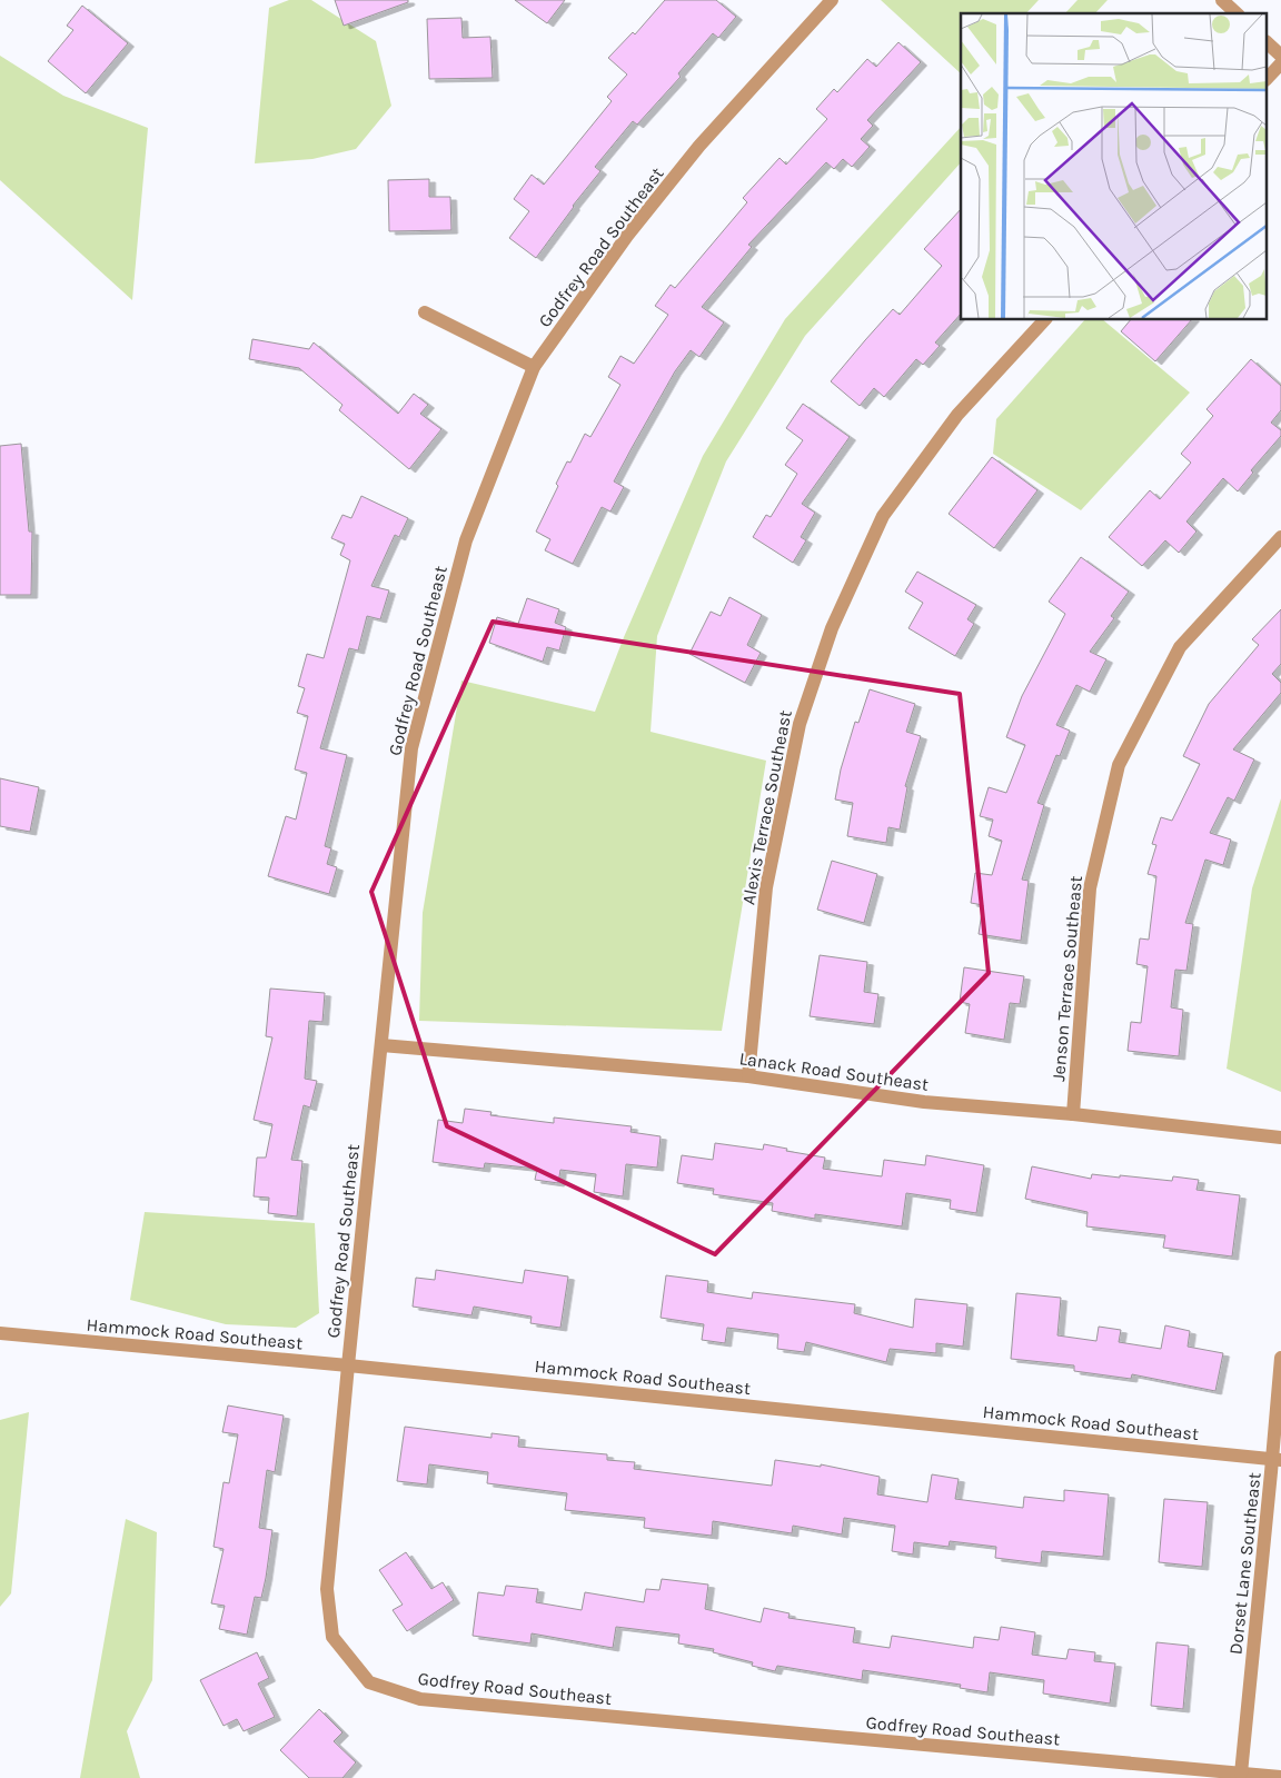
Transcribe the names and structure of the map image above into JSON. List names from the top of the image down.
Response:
{
  "streets": {
    "street": [
      "Godfrey Road Southeast",
      "Alexis Terrace Southeast",
      "Jenson Terrace Southeast",
      "Lanack Road Southeast",
      "Hammock Road Southeast",
      "Dorset Lane Southeast"
    ]
  },
  "crossings": [
    ["Godfrey Road Southeast", "Lanack Road Southeast"],
    ["Godfrey Road Southeast", "Hammock Road Southeast"],
    ["Godfrey Road Southeast", "Dorset Lane Southeast"],
    ["Alexis Terrace Southeast", "Lanack Road Southeast"],
    ["Jenson Terrace Southeast", "Lanack Road Southeast"],
    ["Hammock Road Southeast", "Dorset Lane Southeast"]
  ]
}
